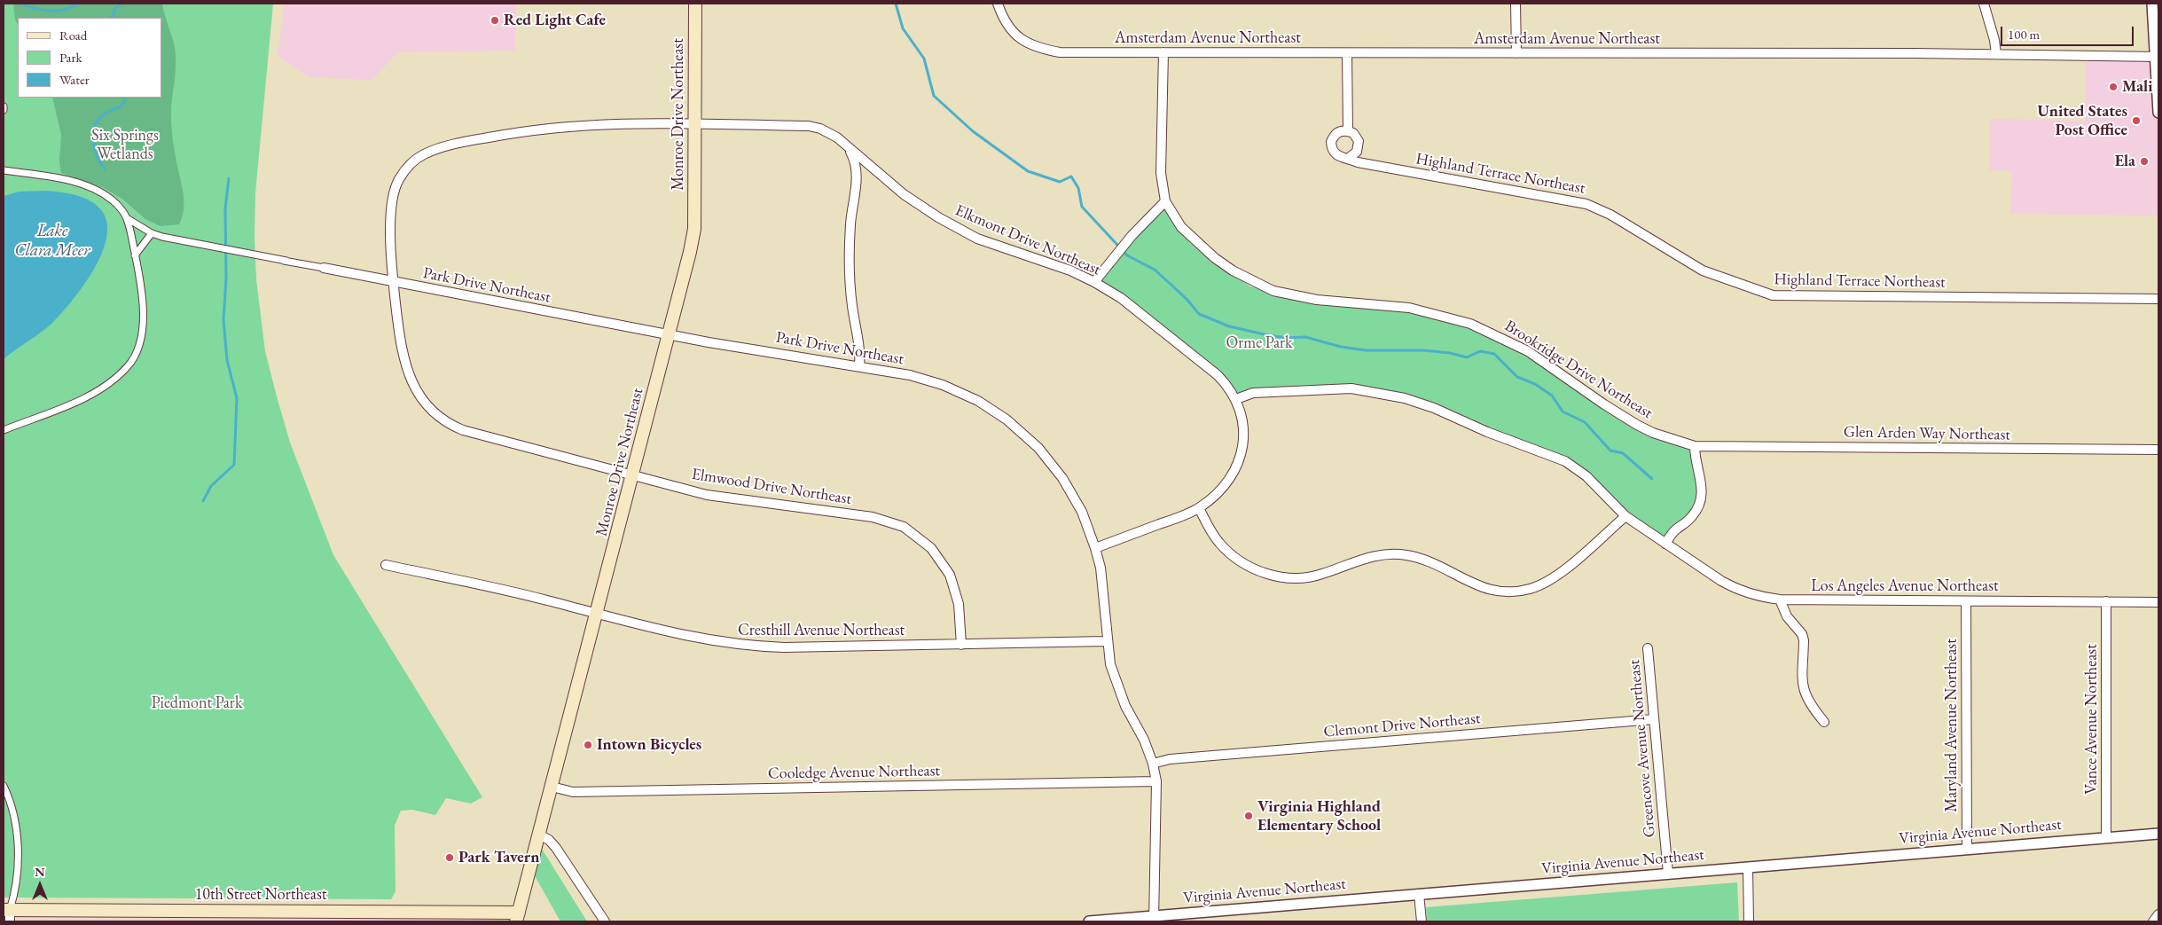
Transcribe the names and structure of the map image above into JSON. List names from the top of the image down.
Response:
{
  "streets": {
    "main road": ["Monroe Drive Northeast", "10th Street Northeast"],
    "street": [
      "Amsterdam Avenue Northeast",
      "Highland Terrace Northeast",
      "Elkmont Drive Northeast",
      "Park Drive Northeast",
      "Brookridge Drive Northeast",
      "Glen Arden Way Northeast",
      "Elmwood Drive Northeast",
      "Los Angeles Avenue Northeast",
      "Cresthill Avenue Northeast",
      "Vance Avenue Northeast",
      "Clemont Drive Northeast",
      "Maryland Avenue Northeast",
      "Greencove Avenue Northeast",
      "Cooledge Avenue Northeast",
      "Virginia Avenue Northeast"
    ]
  },
  "crossings": [
    ["Amsterdam Avenue Northeast", "Brookridge Drive Northeast"],
    ["Monroe Drive Northeast", "Elkmont Drive Northeast"],
    ["Monroe Drive Northeast", "Park Drive Northeast"],
    ["Monroe Drive Northeast", "Elmwood Drive Northeast"],
    ["Monroe Drive Northeast", "Cresthill Avenue Northeast"],
    ["Monroe Drive Northeast", "Cooledge Avenue Northeast"],
    ["Monroe Drive Northeast", "10th Street Northeast"],
    ["Elkmont Drive Northeast", "Park Drive Northeast"],
    ["Elkmont Drive Northeast", "Elmwood Drive Northeast"],
    ["Park Drive Northeast", "Elmwood Drive Northeast"],
    ["Park Drive Northeast", "Cresthill Avenue Northeast"],
    ["Park Drive Northeast", "Clemont Drive Northeast"],
    ["Park Drive Northeast", "Cooledge Avenue Northeast"],
    ["Park Drive Northeast", "Virginia Avenue Northeast"],
    ["Brookridge Drive Northeast", "Glen Arden Way Northeast"],
    ["Elmwood Drive Northeast", "Cresthill Avenue Northeast"],
    ["Los Angeles Avenue Northeast", "Vance Avenue Northeast"],
    ["Los Angeles Avenue Northeast", "Maryland Avenue Northeast"],
    ["Vance Avenue Northeast", "Virginia Avenue Northeast"],
    ["Clemont Drive Northeast", "Greencove Avenue Northeast"],
    ["Maryland Avenue Northeast", "Virginia Avenue Northeast"],
    ["Greencove Avenue Northeast", "Virginia Avenue Northeast"]
  ],
  "water": ["Lake Clara Meer"],
  "parks": ["Six Springs Wetlands", "Orme Park", "Piedmont Park"],
  "places": [
    "Red Light Cafe",
    "Mali",
    "United States Post Office",
    "Ela",
    "Intown Bicycles",
    "Virginia Highland Elementary School",
    "Park Tavern"
  ],
  "legend": ["Road", "Park", "Water"],
  "scale_bar": "100 m",
  "north": "top"
}
